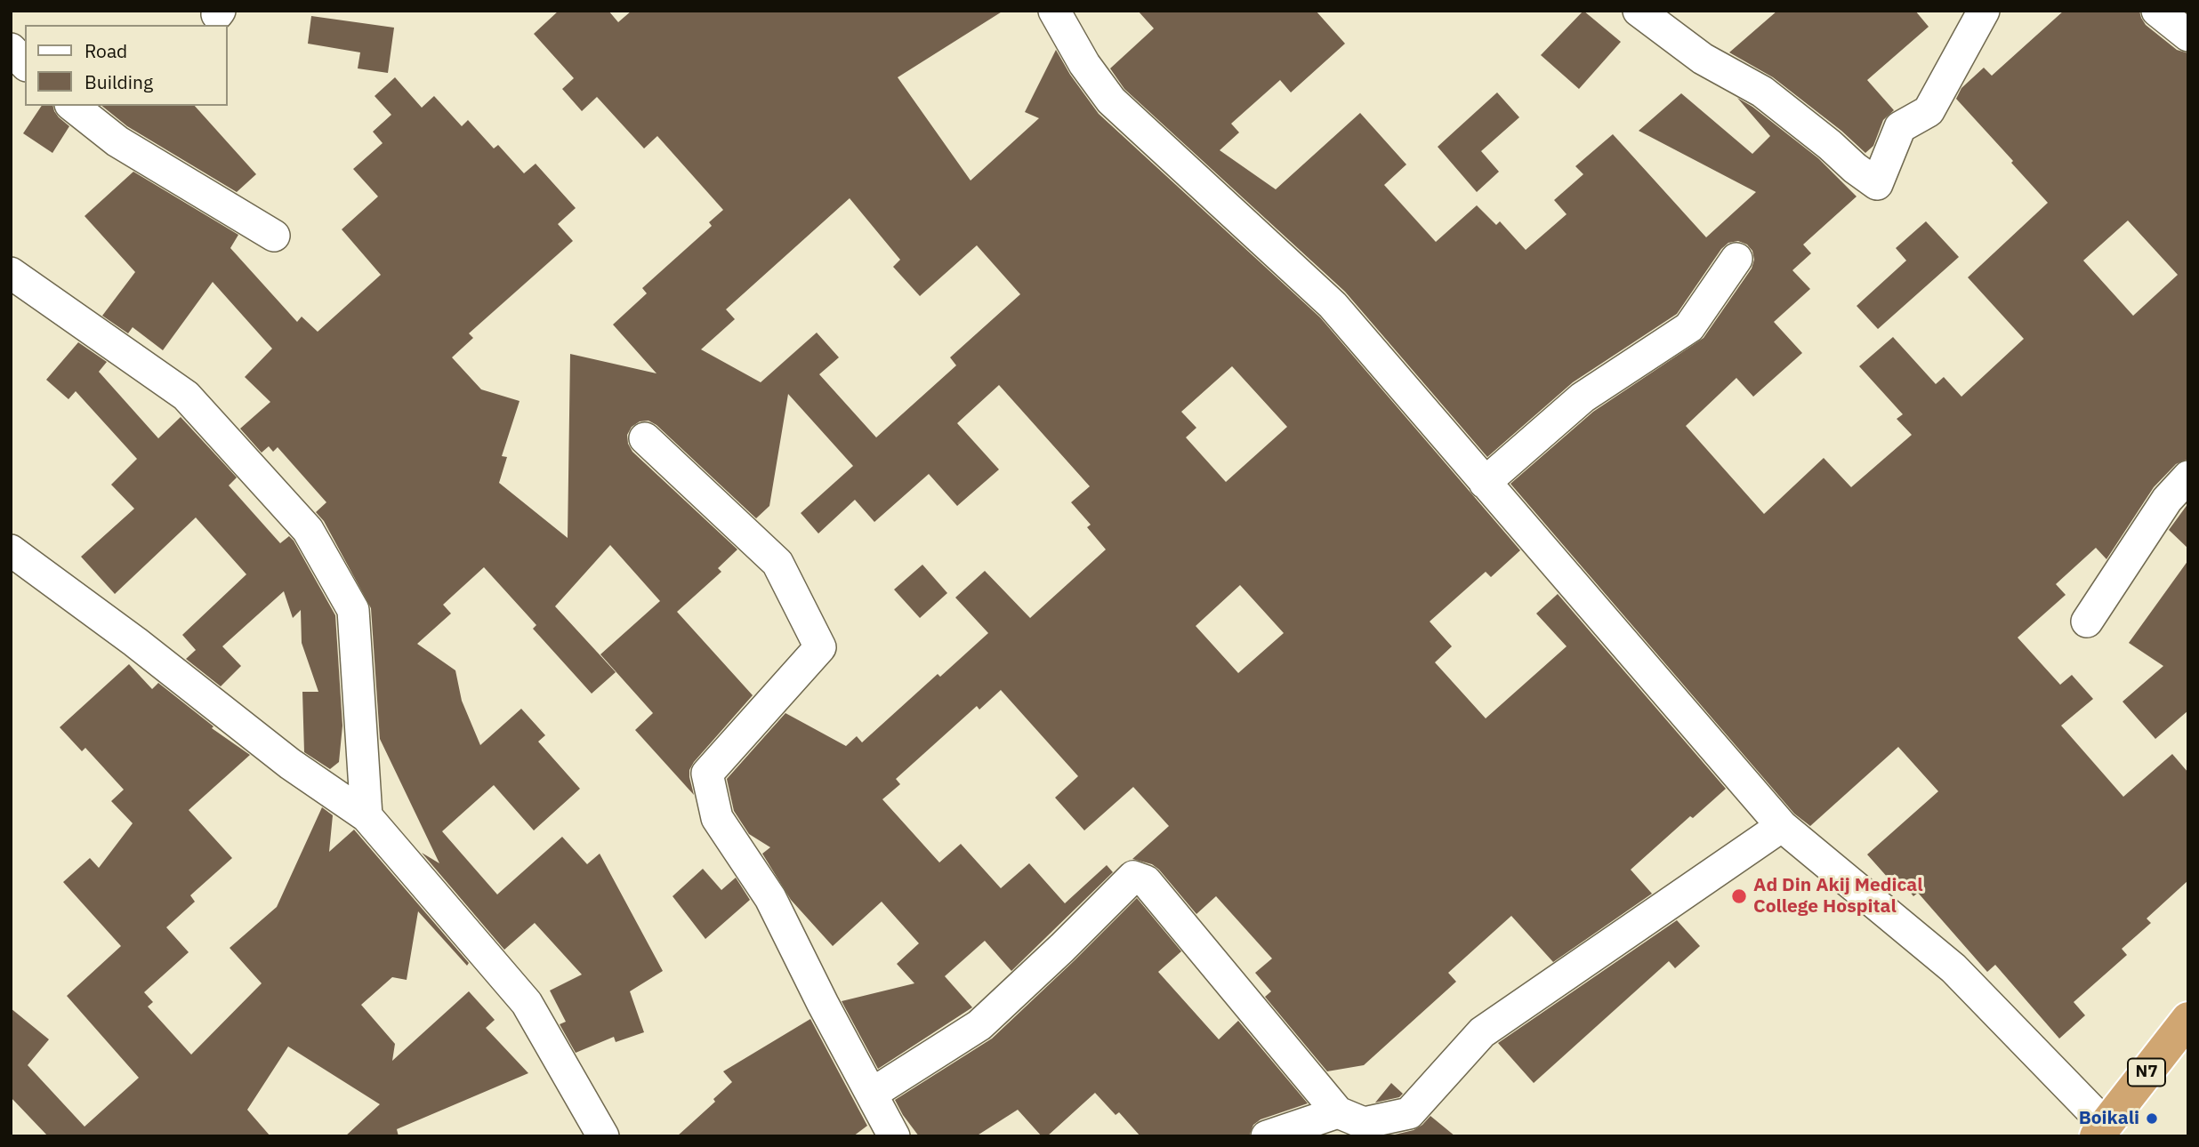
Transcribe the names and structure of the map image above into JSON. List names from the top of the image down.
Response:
{
  "streets": {
    "highway": ["N7"]
  },
  "places": ["Ad Din Akij Medical College Hospital", "Boikali"],
  "legend": ["Road", "Building"]
}
